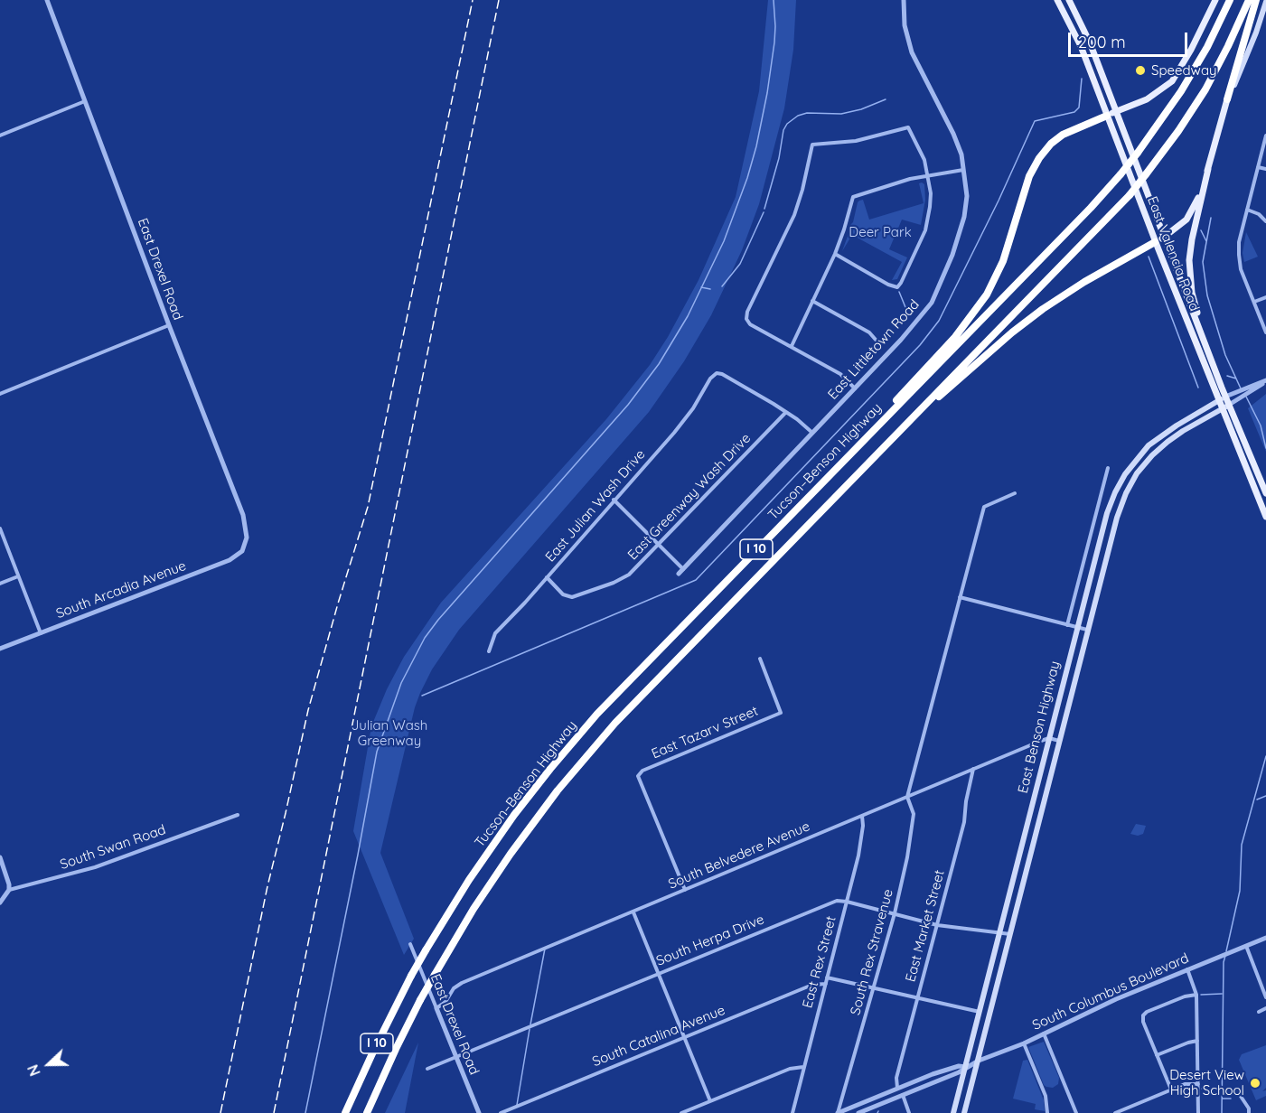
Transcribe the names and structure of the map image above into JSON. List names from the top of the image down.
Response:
{
  "streets": {
    "highway": ["Tucson–Benson Highway", "I 10"],
    "main road": ["East Valencia Road", "East Benson Highway"],
    "street": [
      "East Drexel Road",
      "East Littletown Road",
      "East Greenway Wash Drive",
      "East Julian Wash Drive",
      "South Arcadia Avenue",
      "East Tazarv Street",
      "South Swan Road",
      "South Belvedere Avenue",
      "East Market Street",
      "South Herpa Drive",
      "South Rex Stravenue",
      "East Rex Street",
      "South Columbus Boulevard",
      "South Catalina Avenue"
    ]
  },
  "crossings": [
    ["East Valencia Road", "East Benson Highway"],
    ["East Drexel Road", "South Arcadia Avenue"],
    ["East Drexel Road", "South Belvedere Avenue"],
    ["East Drexel Road", "South Herpa Drive"],
    ["East Greenway Wash Drive", "East Julian Wash Drive"],
    ["East Benson Highway", "South Belvedere Avenue"],
    ["East Benson Highway", "South Herpa Drive"],
    ["East Benson Highway", "South Columbus Boulevard"],
    ["East Tazarv Street", "South Belvedere Avenue"],
    ["South Belvedere Avenue", "East Market Street"],
    ["South Belvedere Avenue", "South Rex Stravenue"],
    ["South Belvedere Avenue", "East Rex Street"],
    ["East Market Street", "South Herpa Drive"],
    ["East Market Street", "South Columbus Boulevard"],
    ["South Herpa Drive", "South Rex Stravenue"],
    ["South Herpa Drive", "East Rex Street"],
    ["South Rex Stravenue", "South Columbus Boulevard"],
    ["East Rex Street", "South Catalina Avenue"]
  ],
  "parks": ["Deer Park", "Julian Wash Greenway"],
  "places": ["Speedway", "Desert View High School"],
  "scale_bar": "200 m",
  "north": "left"
}
